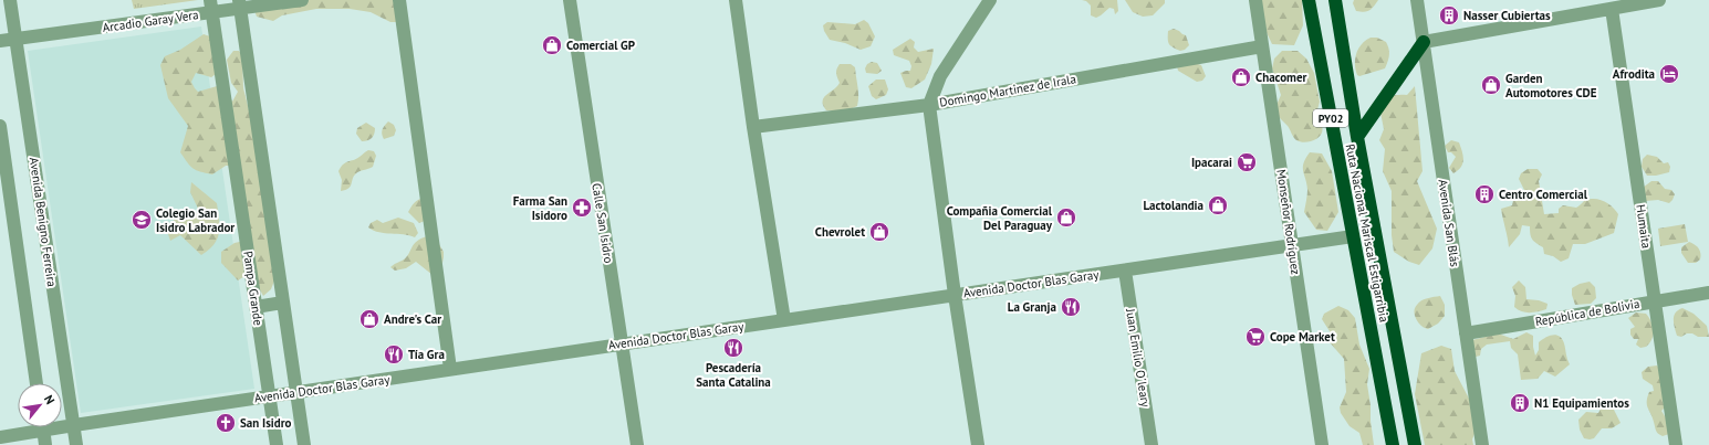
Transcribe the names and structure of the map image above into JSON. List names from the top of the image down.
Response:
{
  "streets": {
    "highway": ["PY02", "Ruta Nacional Mariscal Estigarribia"],
    "street": [
      "Arcadio Garay Vera",
      "Domingo Martinez de Irala",
      "Avenida Benigno Ferreira",
      "Monseñor Rodríguez",
      "Calle San Isidro",
      "Avenida San Blás",
      "Humaita",
      "Avenida Doctor Blas Garay",
      "Pampa Grande",
      "República de Bolivia",
      "Juan Emilio O´leary"
    ]
  },
  "crossings": [
    ["Arcadio Garay Vera", "Avenida Benigno Ferreira"],
    ["Arcadio Garay Vera", "Pampa Grande"],
    ["Domingo Martinez de Irala", "Monseñor Rodríguez"],
    ["Avenida Benigno Ferreira", "Avenida Doctor Blas Garay"],
    ["Monseñor Rodríguez", "Avenida Doctor Blas Garay"],
    ["Calle San Isidro", "Avenida Doctor Blas Garay"],
    ["Avenida San Blás", "República de Bolivia"],
    ["Humaita", "República de Bolivia"],
    ["Ruta Nacional Mariscal Estigarribia", "Avenida Doctor Blas Garay"],
    ["Avenida Doctor Blas Garay", "Pampa Grande"],
    ["Avenida Doctor Blas Garay", "Juan Emilio O´leary"]
  ],
  "places": {
    "building": ["Nasser Cubiertas", "Centro Comercial", "N1 Equipamientos"],
    "shop": [
      "Comercial GP",
      "Chacomer",
      "Garden Automotores CDE",
      "Lactolandia",
      "Compañia Comercial Del Paraguay",
      "Chevrolet",
      "Andre's Car"
    ],
    "hotel": ["Afrodita"],
    "supermarket": ["Ipacarai", "Cope Market"],
    "pharmacy": ["Farma San Isidoro"],
    "school or university": ["Colegio San Isidro Labrador"],
    "restaurant": ["La Granja", "Pescadería Santa Catalina", "Tía Gra"],
    "church": ["San Isidro"]
  },
  "north": "top right"
}
